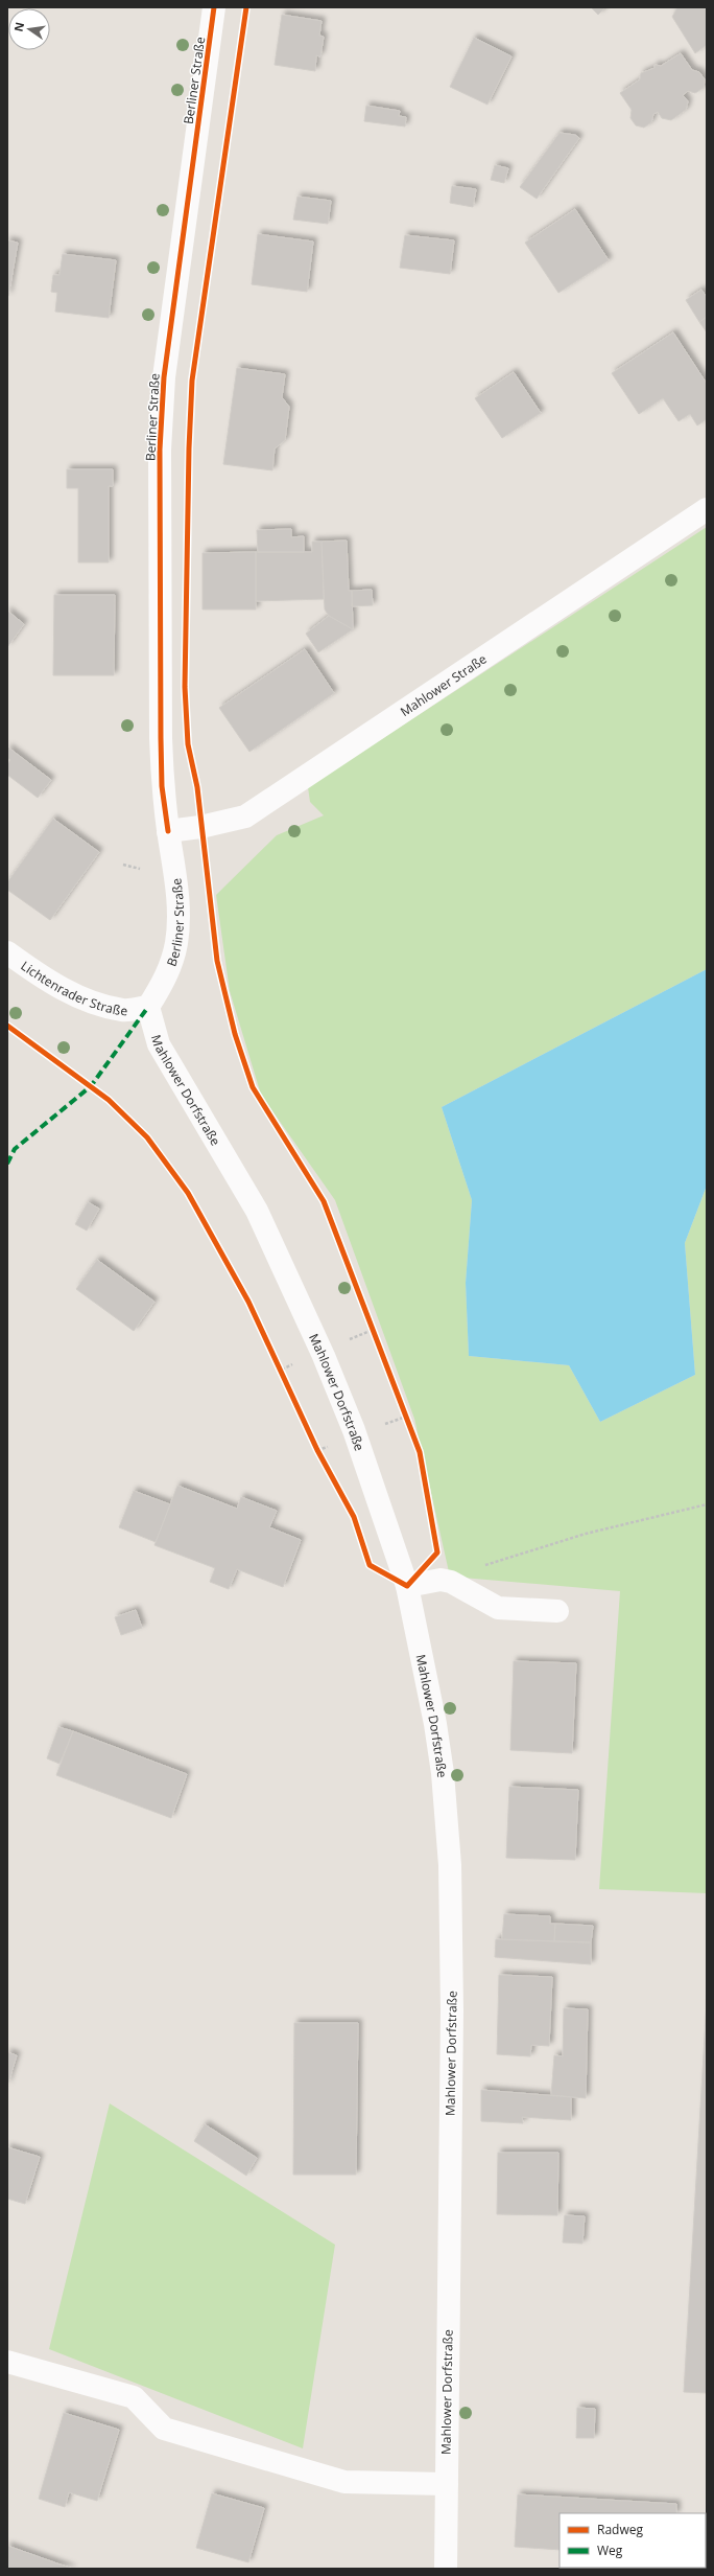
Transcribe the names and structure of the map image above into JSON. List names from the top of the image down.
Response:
{
  "streets": {
    "street": [
      "Berliner Straße",
      "Mahlower Straße",
      "Lichtenrader Straße",
      "Mahlower Dorfstraße"
    ]
  },
  "crossings": [
    ["Berliner Straße", "Mahlower Straße"],
    ["Berliner Straße", "Lichtenrader Straße"],
    ["Berliner Straße", "Mahlower Dorfstraße"],
    ["Lichtenrader Straße", "Mahlower Dorfstraße"]
  ],
  "legend": ["Radweg", "Weg"],
  "north": "left"
}
